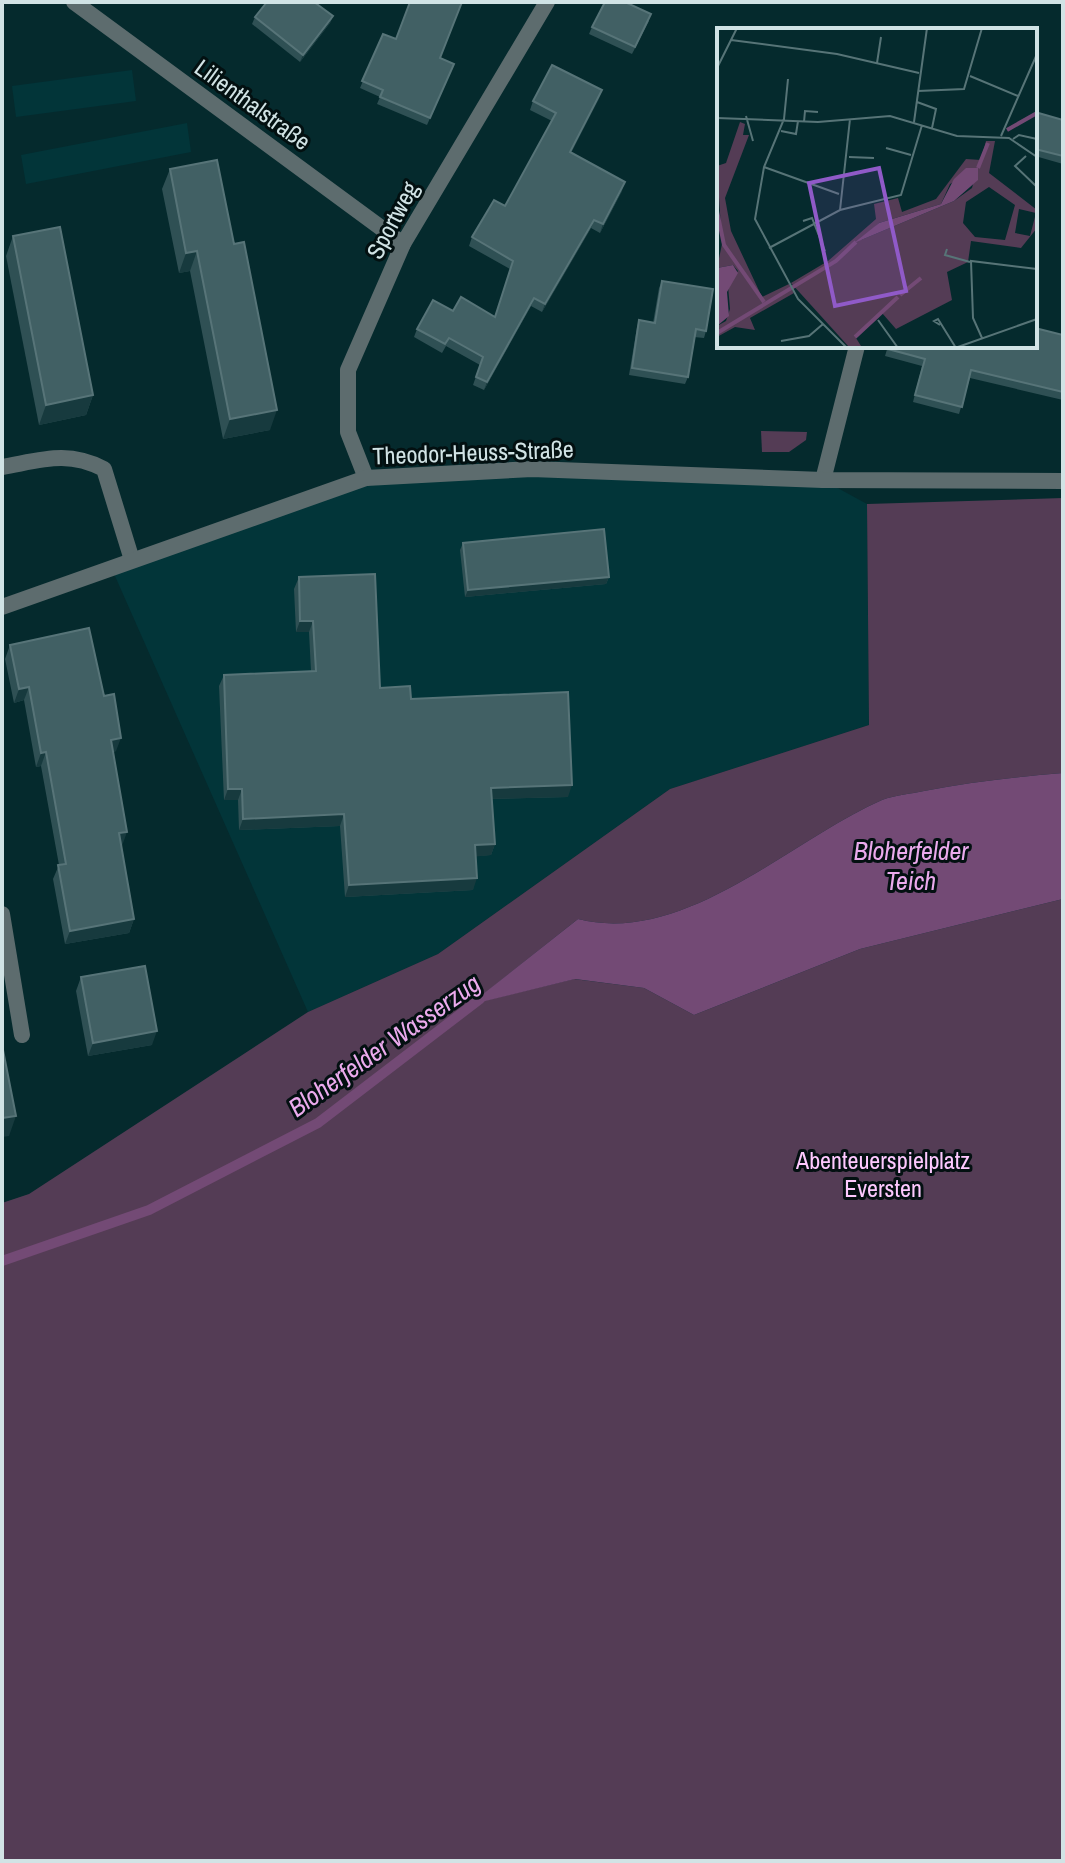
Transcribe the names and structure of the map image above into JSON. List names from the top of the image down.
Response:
{
  "streets": {
    "street": ["Lilienthalstraße", "Sportweg", "Theodor-Heuss-Straße"]
  },
  "crossings": [
    ["Lilienthalstraße", "Sportweg"],
    ["Sportweg", "Theodor-Heuss-Straße"]
  ],
  "water": ["Bloherfelder Teich", "Bloherfelder Wasserzug"],
  "parks": ["Abenteuerspielplatz Eversten"]
}
